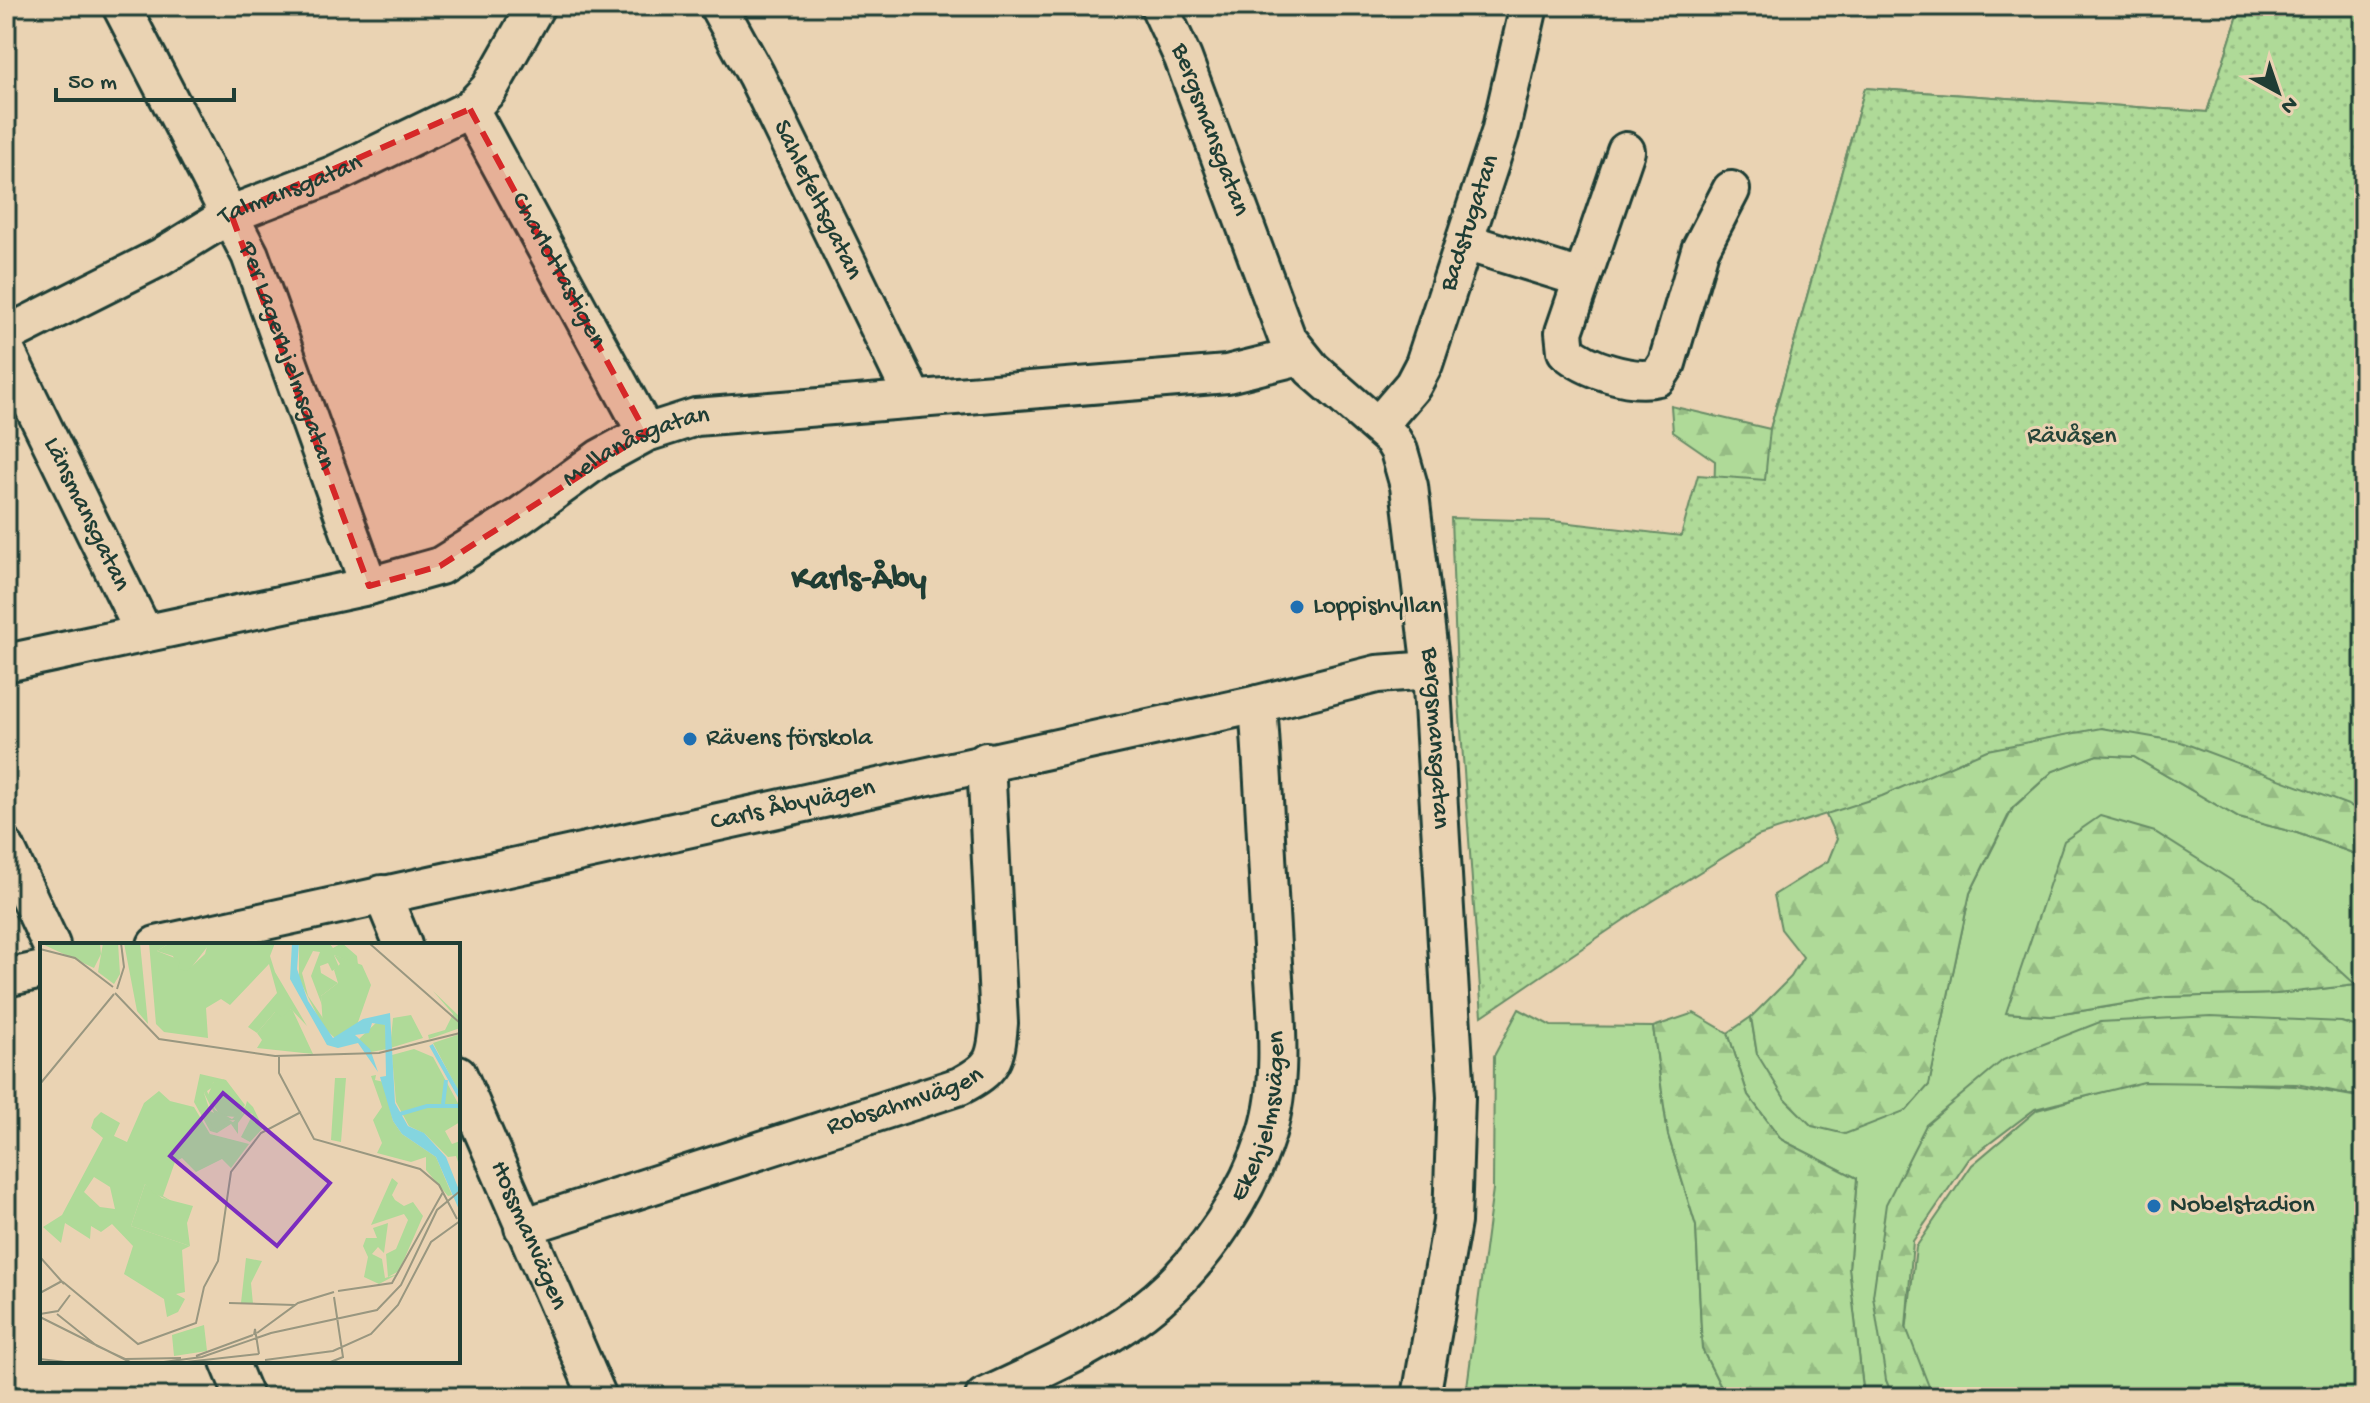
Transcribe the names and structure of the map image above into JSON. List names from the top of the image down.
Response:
{
  "streets": {
    "street": [
      "Bergsmansgatan",
      "Talmansgatan",
      "Sahlefeltsgatan",
      "Badstugatan",
      "Charlottastigen",
      "Per Lagerhjelmsgatan",
      "Mellanåsgatan",
      "Länsmansgatan",
      "Carls Åbyvägen",
      "Robsahmvägen",
      "Ekehjelmsvägen",
      "Hossmanvägen"
    ]
  },
  "crossings": [
    ["Bergsmansgatan", "Badstugatan"],
    ["Bergsmansgatan", "Mellanåsgatan"],
    ["Bergsmansgatan", "Carls Åbyvägen"],
    ["Talmansgatan", "Charlottastigen"],
    ["Talmansgatan", "Per Lagerhjelmsgatan"],
    ["Sahlefeltsgatan", "Mellanåsgatan"],
    ["Charlottastigen", "Mellanåsgatan"],
    ["Per Lagerhjelmsgatan", "Mellanåsgatan"],
    ["Mellanåsgatan", "Länsmansgatan"],
    ["Carls Åbyvägen", "Robsahmvägen"],
    ["Carls Åbyvägen", "Ekehjelmsvägen"],
    ["Robsahmvägen", "Hossmanvägen"]
  ],
  "districts": ["Karls-Åby"],
  "parks": ["Rävåsen"],
  "places": ["Loppishyllan", "Rävens förskola", "Nobelstadion"],
  "scale_bar": "50 m",
  "north": "bottom right"
}
